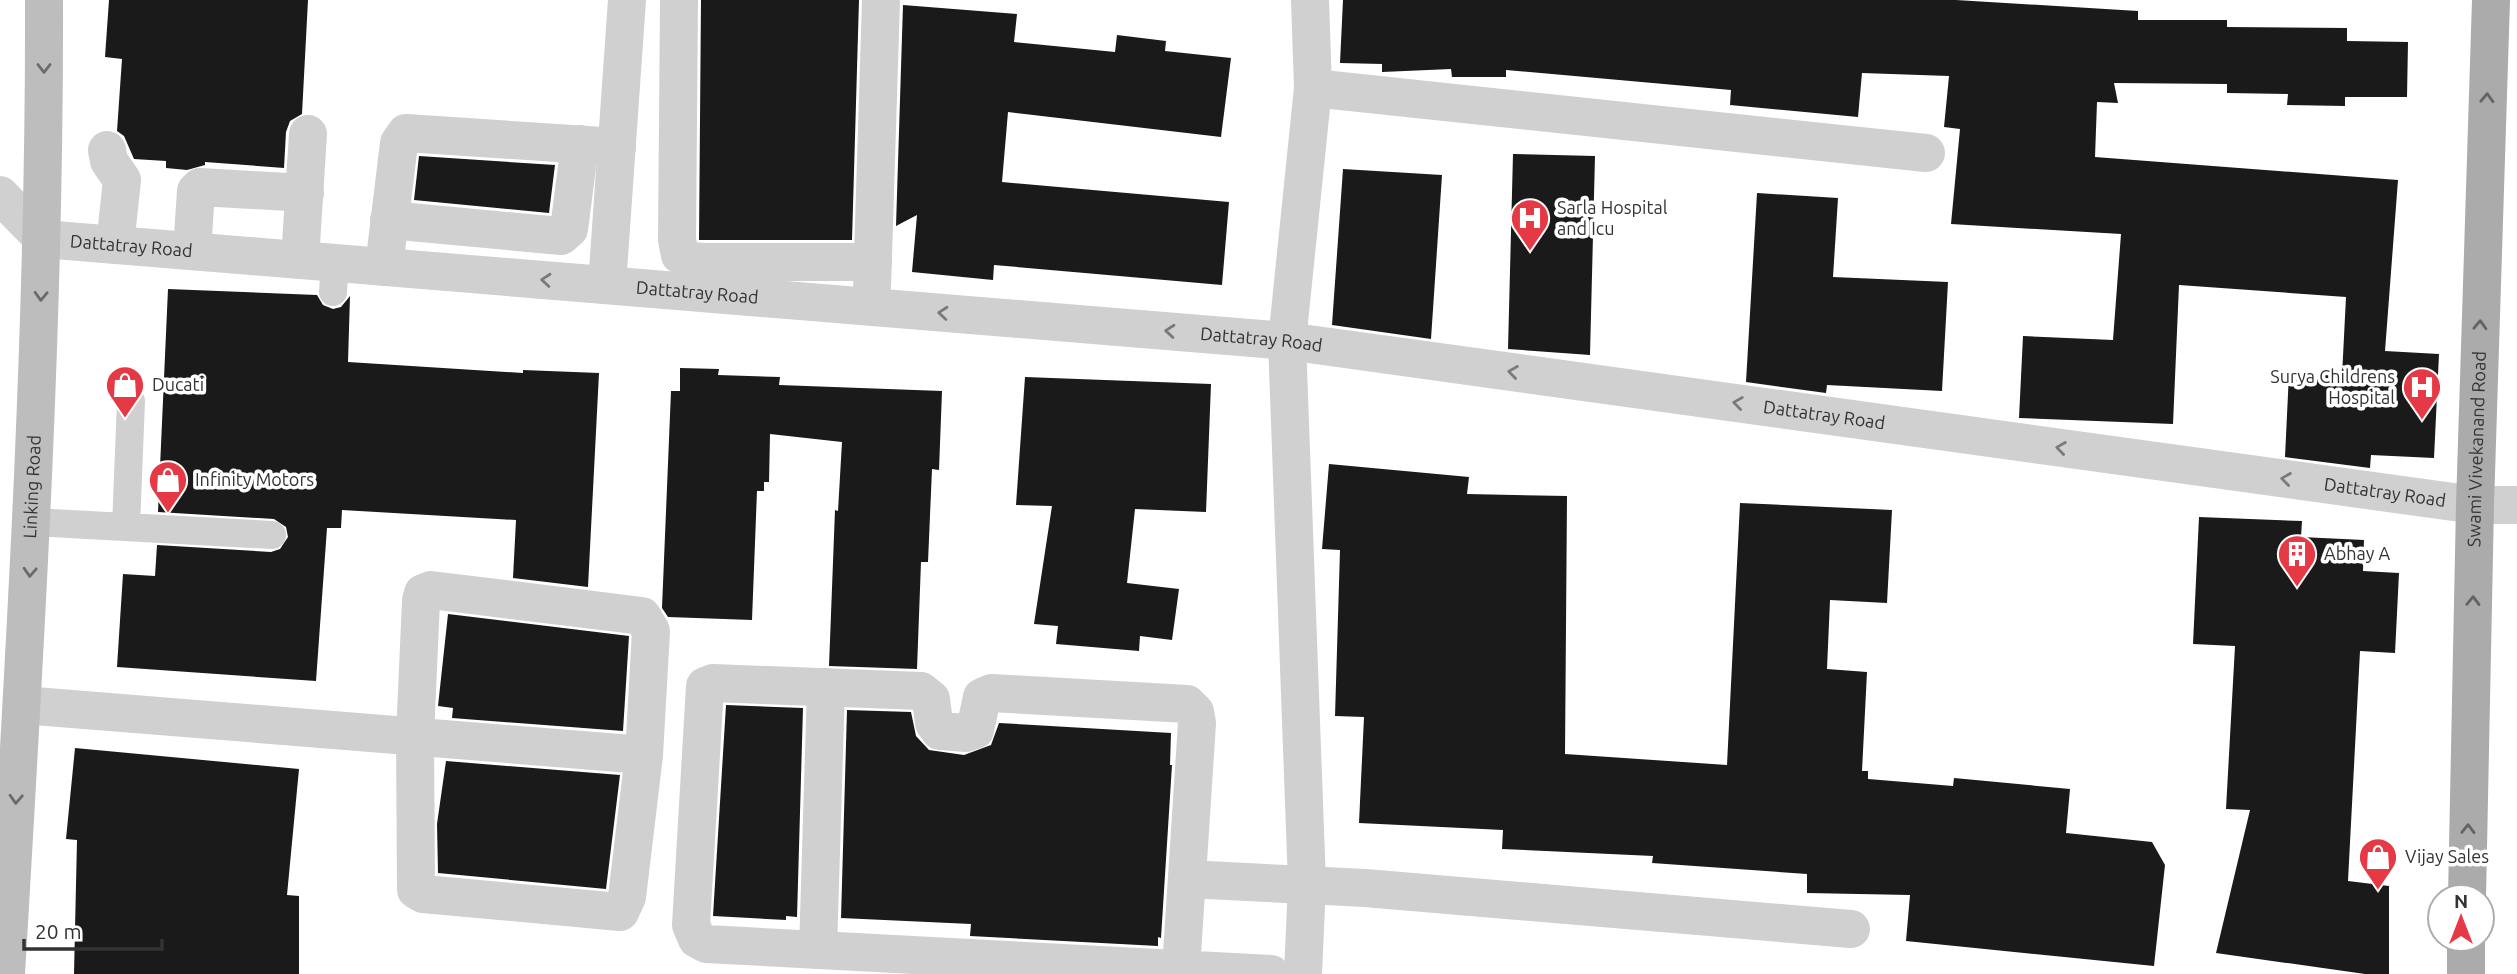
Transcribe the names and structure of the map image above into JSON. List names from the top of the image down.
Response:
{
  "streets": {
    "main road": ["Swami Vivekanand Road", "Linking Road"],
    "street": ["Dattatray Road"]
  },
  "crossings": [
    ["Dattatray Road", "Swami Vivekanand Road"],
    ["Dattatray Road", "Linking Road"]
  ],
  "one_way": ["Swami Vivekanand Road", "Linking Road"],
  "places": {
    "hospital": ["Sarla Hospital and Icu", "Surya Childrens Hospital"],
    "shop": ["Ducati", "Infinity Motors", "Vijay Sales"],
    "building": ["Abhay A"]
  },
  "scale_bar": "20 m",
  "north": "top"
}
